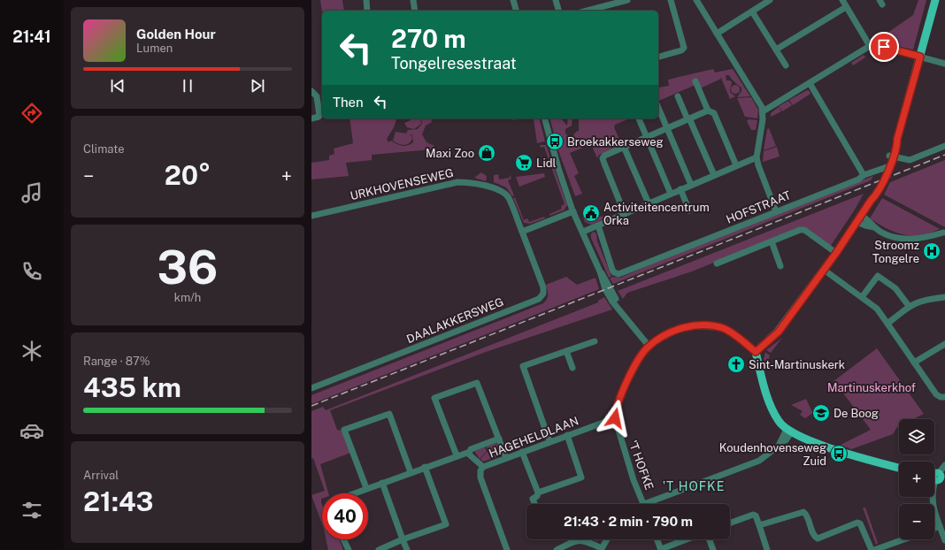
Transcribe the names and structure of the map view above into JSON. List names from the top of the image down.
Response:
{
  "streets": {
    "street": [
      "URKHOVENSEWEG",
      "HOFSTRAAT",
      "DAALAKKERSWEG",
      "HAGEHELDLAAN",
      "'T HOFKE"
    ]
  },
  "crossings": [
    ["URKHOVENSEWEG", "DAALAKKERSWEG"],
    ["HAGEHELDLAAN", "'T HOFKE"]
  ],
  "districts": ["'T HOFKE"],
  "parks": ["Martinuskerkhof"],
  "places": {
    "bus stop": ["Broekakkerseweg", "Koudenhovenseweg Zuid"],
    "shop": ["Maxi Zoo"],
    "supermarket": ["Lidl"],
    "public building": ["Activiteitencentrum Orka"],
    "hospital": ["Stroomz Tongelre"],
    "church": ["Sint-Martinuskerk"],
    "school or university": ["De Boog"]
  },
  "page": {
    "tabs": "21:41",
    "turn": ["270 m", "Tongelresestraat"],
    "song": ["Golden Hour", "Lumen"],
    "then": "Then",
    "tile": [
      "Climate",
      ["36", "km/h"],
      ["Range · 87%", "435 km"],
      ["Arrival", "21:43"]
    ],
    "heat": ["−", "20°", "+"],
    "map_buttons": ["+", "−"],
    "limit": "40",
    "trip": "21:43 · 2 min · 790 m"
  }
}
